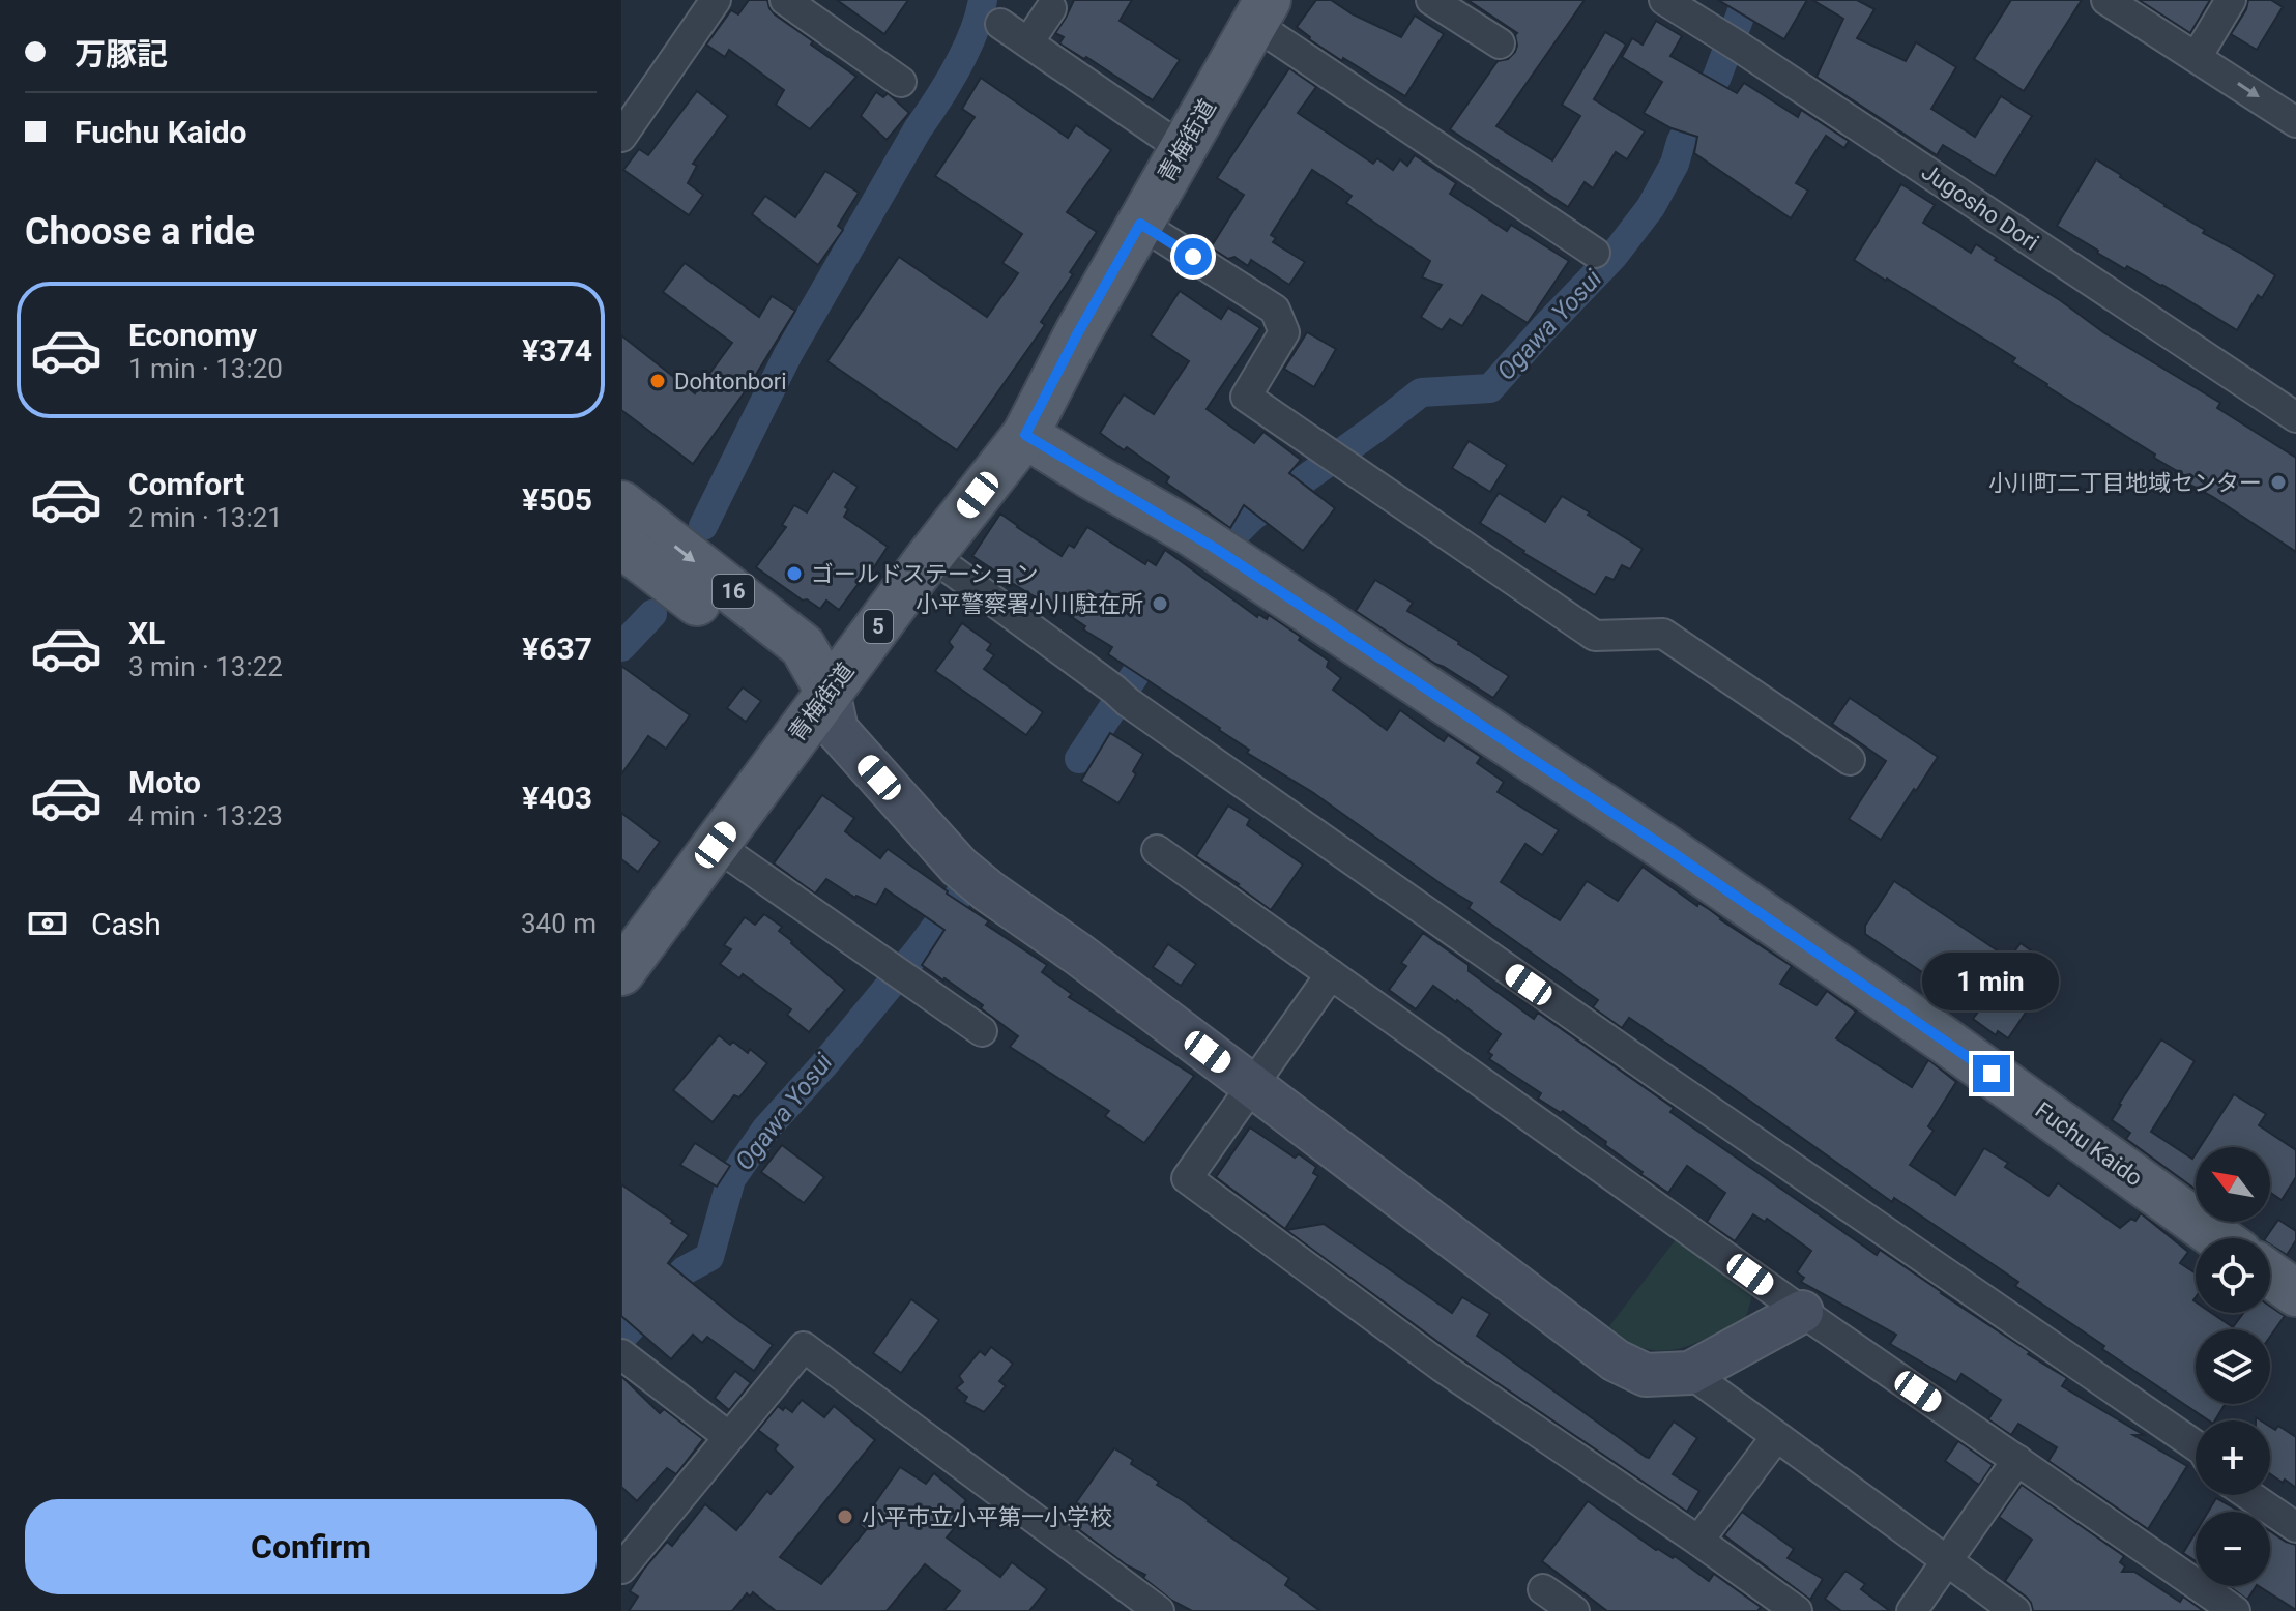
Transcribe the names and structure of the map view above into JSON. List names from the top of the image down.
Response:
{
  "streets": {
    "main road": [
      "青梅街道",
      "16",
      "5",
      "Fuchu Kaido"
    ],
    "street": ["Jugosho Dori"]
  },
  "crossings": [
    ["青梅街道", "16"],
    ["青梅街道", "Fuchu Kaido"]
  ],
  "water": ["Ogawa Yosui"],
  "places": [
    "Dohtonbori",
    "小川町二丁目地域センター",
    "ゴールドステーション",
    "小平警察署小川駐在所",
    "小平市立小平第一小学校"
  ],
  "north": "top left",
  "page": {
    "banner": ["万豚記", "Fuchu Kaido"],
    "heading": "Choose a ride",
    "list": [
      {
        "name": "Economy",
        "note": "1 min · 13:20",
        "value": "¥374"
      },
      {
        "name": "Comfort",
        "note": "2 min · 13:21",
        "value": "¥505"
      },
      {
        "name": "XL",
        "note": "3 min · 13:22",
        "value": "¥637"
      },
      {
        "name": "Moto",
        "note": "4 min · 13:23",
        "value": "¥403"
      }
    ],
    "pay": ["Cash", "340 m"],
    "bubble": "1 min",
    "map_buttons": ["+", "−"],
    "buttons": "Confirm"
  }
}
